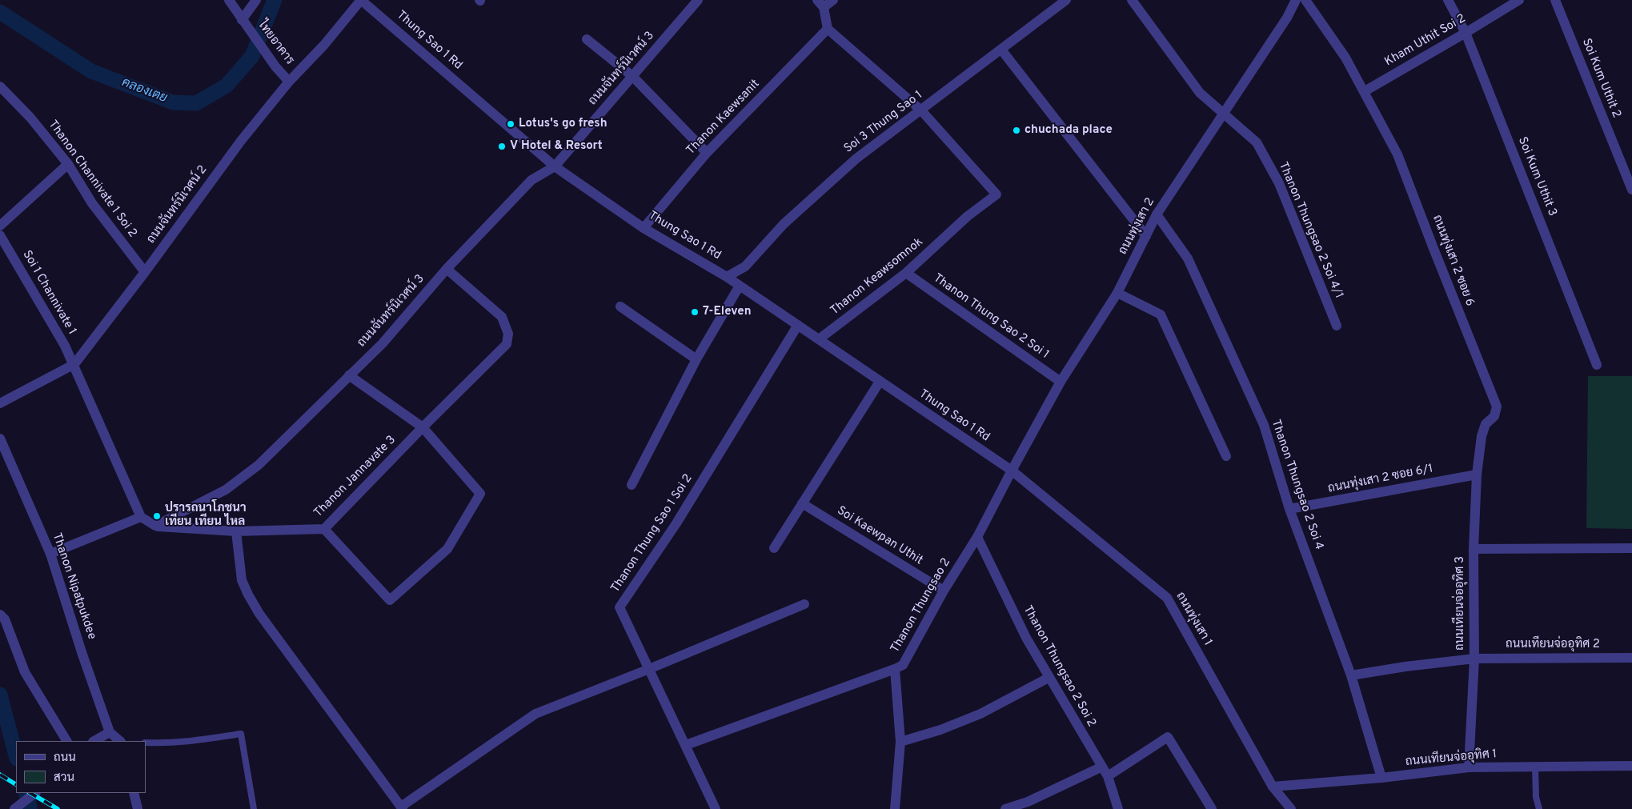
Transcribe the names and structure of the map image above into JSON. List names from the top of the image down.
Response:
{
  "streets": {
    "street": [
      "Thung Sao 1 Rd",
      "Kham Uthit Soi 2",
      "ไทยอาคาร",
      "ถนนจันทร์นิเวศน์ 3",
      "Soi Kum Uthit 2",
      "Thanon Kaewsanit",
      "Soi 3 Thung Sao 1",
      "Soi Kum Uthit 3",
      "Thanon Channivate 1 Soi 2",
      "ถนนจันทร์นิเวศน์ 2",
      "ถนนทุ่งเสา 2",
      "Thanon Thungsao 2 Soi 4/1",
      "ถนนทุ่งเสา 2 ซอย 6",
      "Thanon Keawsomnok",
      "Soi 1 Channivate 1",
      "Thanon Thung Sao 2 Soi 1",
      "Thanon Jannavate 3",
      "ถนนทุ่งเสา 2 ซอย 6/1",
      "Thanon Thungsao 2 Soi 4",
      "Thanon Thung Sao 1 Soi 2",
      "Soi Kaewpan Uthit",
      "Thanon Nipatpukdee",
      "ถนนเทียนจ่ออุทิศ 3",
      "Thanon Thungsao 2",
      "ถนนทุ่งเสา 1",
      "ถนนเทียนจ่ออุทิศ 2",
      "Thanon Thungsao 2 Soi 2",
      "ถนนเทียนจ่ออุทิศ 1"
    ]
  },
  "crossings": [
    ["Thung Sao 1 Rd", "ถนนจันทร์นิเวศน์ 3"],
    ["Thung Sao 1 Rd", "Thanon Kaewsanit"],
    ["Thung Sao 1 Rd", "Soi 3 Thung Sao 1"],
    ["Thung Sao 1 Rd", "ถนนจันทร์นิเวศน์ 2"],
    ["Thung Sao 1 Rd", "ถนนทุ่งเสา 2"],
    ["Thung Sao 1 Rd", "Thanon Keawsomnok"],
    ["Thung Sao 1 Rd", "Thanon Thung Sao 1 Soi 2"],
    ["Thung Sao 1 Rd", "Thanon Thungsao 2"],
    ["Thung Sao 1 Rd", "ถนนทุ่งเสา 1"],
    ["Kham Uthit Soi 2", "Soi Kum Uthit 3"],
    ["Kham Uthit Soi 2", "ถนนทุ่งเสา 2 ซอย 6"],
    ["ไทยอาคาร", "ถนนจันทร์นิเวศน์ 2"],
    ["ถนนจันทร์นิเวศน์ 3", "Thanon Jannavate 3"],
    ["Soi 3 Thung Sao 1", "Thanon Keawsomnok"],
    ["Thanon Channivate 1 Soi 2", "ถนนจันทร์นิเวศน์ 2"],
    ["ถนนจันทร์นิเวศน์ 2", "Soi 1 Channivate 1"],
    ["ถนนทุ่งเสา 2", "Thanon Thungsao 2 Soi 4/1"],
    ["ถนนทุ่งเสา 2", "Thanon Thung Sao 2 Soi 1"],
    ["ถนนทุ่งเสา 2", "Thanon Thungsao 2 Soi 4"],
    ["ถนนทุ่งเสา 2", "Thanon Thungsao 2"],
    ["ถนนทุ่งเสา 2", "ถนนทุ่งเสา 1"],
    ["ถนนทุ่งเสา 2 ซอย 6", "ถนนทุ่งเสา 2 ซอย 6/1"],
    ["ถนนทุ่งเสา 2 ซอย 6", "ถนนเทียนจ่ออุทิศ 3"],
    ["Thanon Keawsomnok", "Thanon Thung Sao 2 Soi 1"],
    ["ถนนทุ่งเสา 2 ซอย 6/1", "Thanon Thungsao 2 Soi 4"],
    ["Thanon Thungsao 2 Soi 4", "ถนนเทียนจ่ออุทิศ 2"],
    ["Thanon Thungsao 2 Soi 4", "ถนนเทียนจ่ออุทิศ 1"],
    ["Soi Kaewpan Uthit", "Thanon Thungsao 2"],
    ["ถนนเทียนจ่ออุทิศ 3", "ถนนเทียนจ่ออุทิศ 2"],
    ["ถนนเทียนจ่ออุทิศ 3", "ถนนเทียนจ่ออุทิศ 1"],
    ["Thanon Thungsao 2", "ถนนทุ่งเสา 1"],
    ["Thanon Thungsao 2", "Thanon Thungsao 2 Soi 2"],
    ["ถนนทุ่งเสา 1", "ถนนเทียนจ่ออุทิศ 1"]
  ],
  "water": ["คลองเตย"],
  "places": [
    "Lotus's go fresh",
    "chuchada place",
    "V Hotel & Resort",
    "7-Eleven",
    "ปรารถนาโภชนา เทียน เทียน ไหล"
  ],
  "legend": ["ถนน", "สวน"]
}
